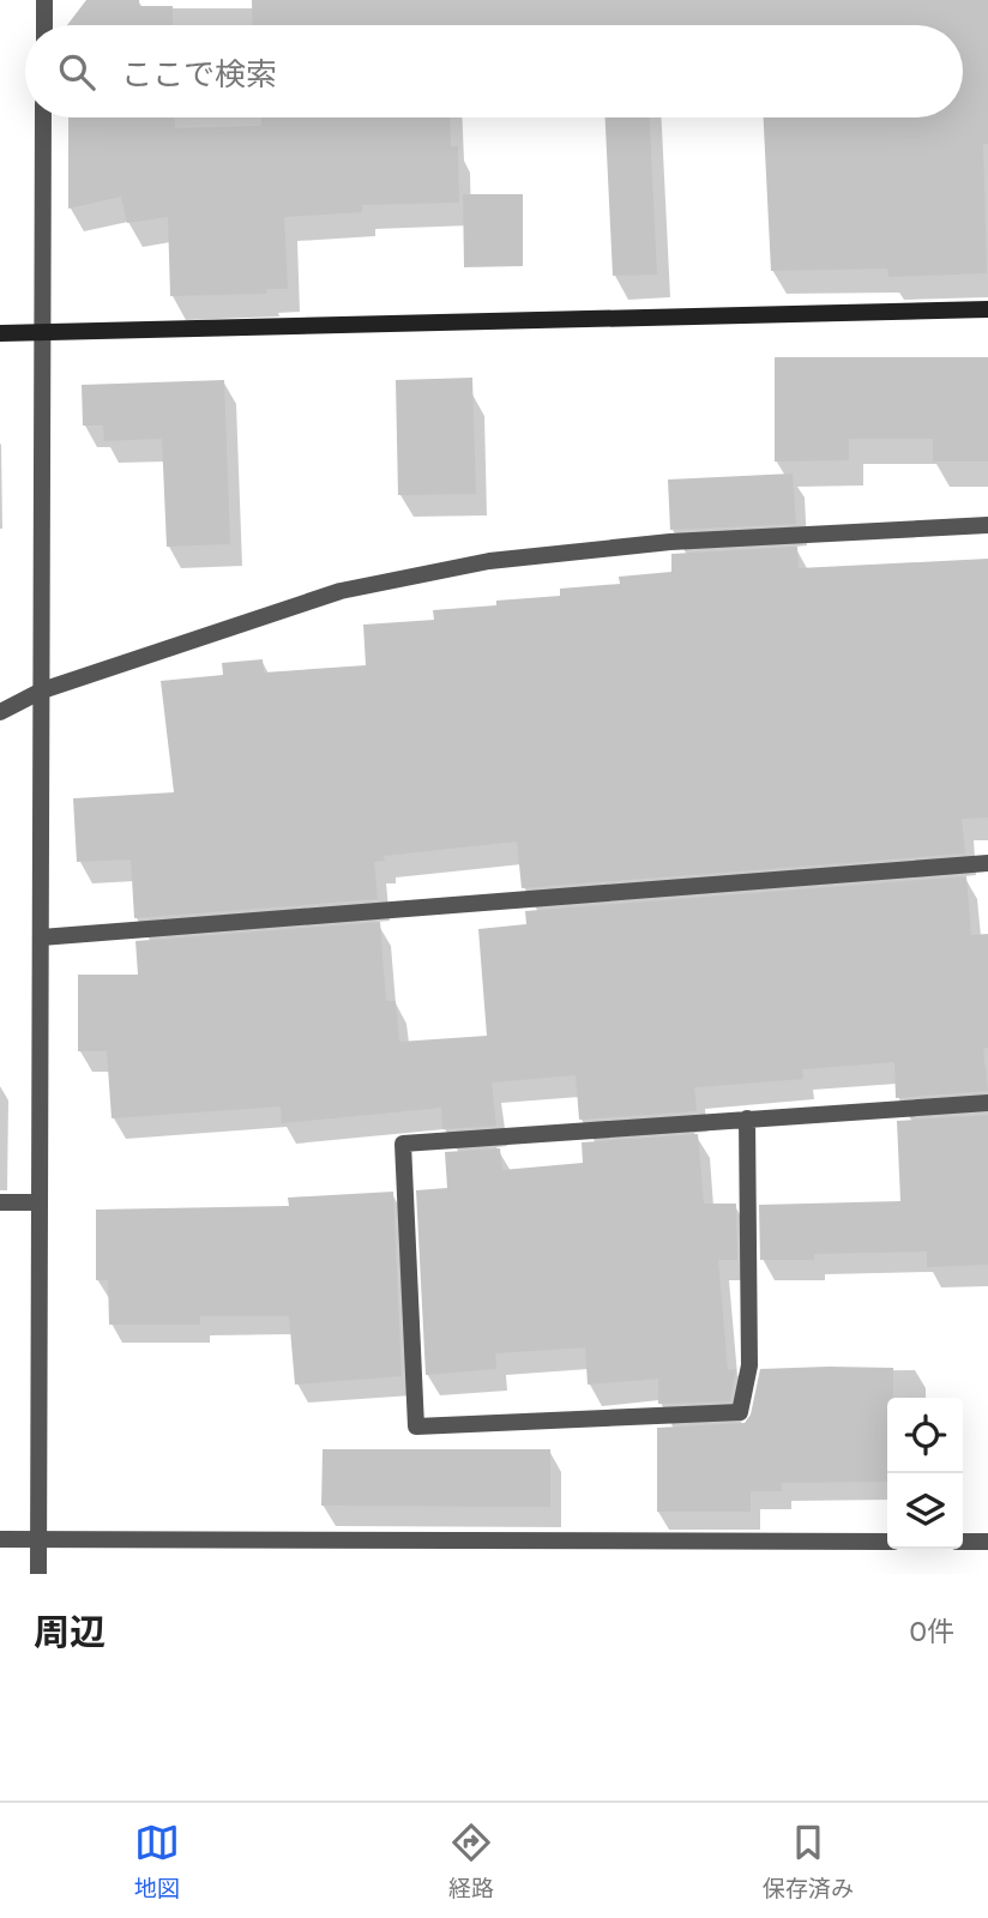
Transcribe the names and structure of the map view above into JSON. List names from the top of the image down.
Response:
{
  "page": {
    "search": "ここで検索",
    "heading": ["周辺", "0件"],
    "nav": ["地図", "経路", "保存済み"]
  }
}
